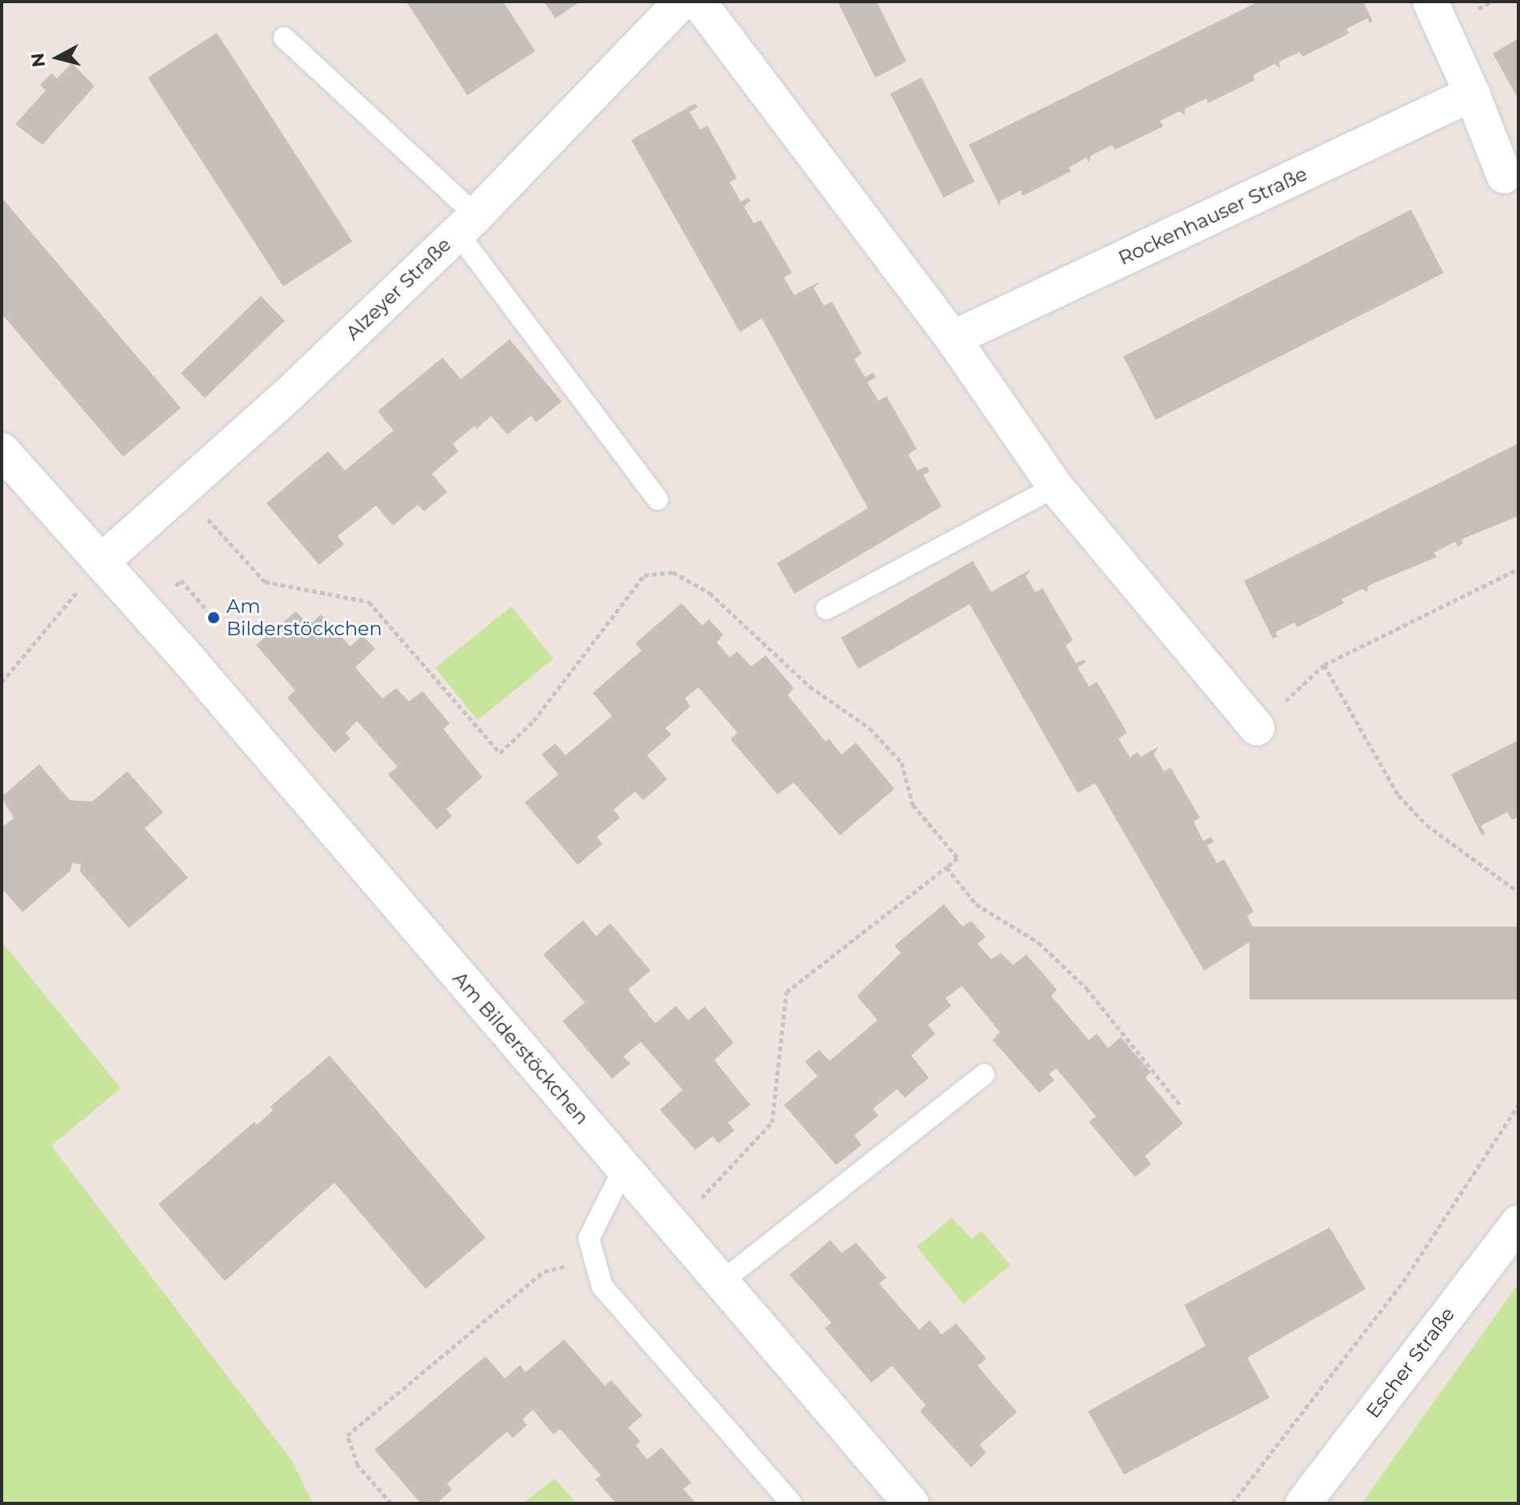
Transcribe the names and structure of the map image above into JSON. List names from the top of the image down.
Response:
{
  "streets": {
    "street": [
      "Rockenhauser Straße",
      "Alzeyer Straße",
      "Am Bilderstöckchen",
      "Escher Straße"
    ]
  },
  "crossings": [
    ["Alzeyer Straße", "Am Bilderstöckchen"]
  ],
  "places": ["Am Bilderstöckchen"],
  "north": "left"
}
